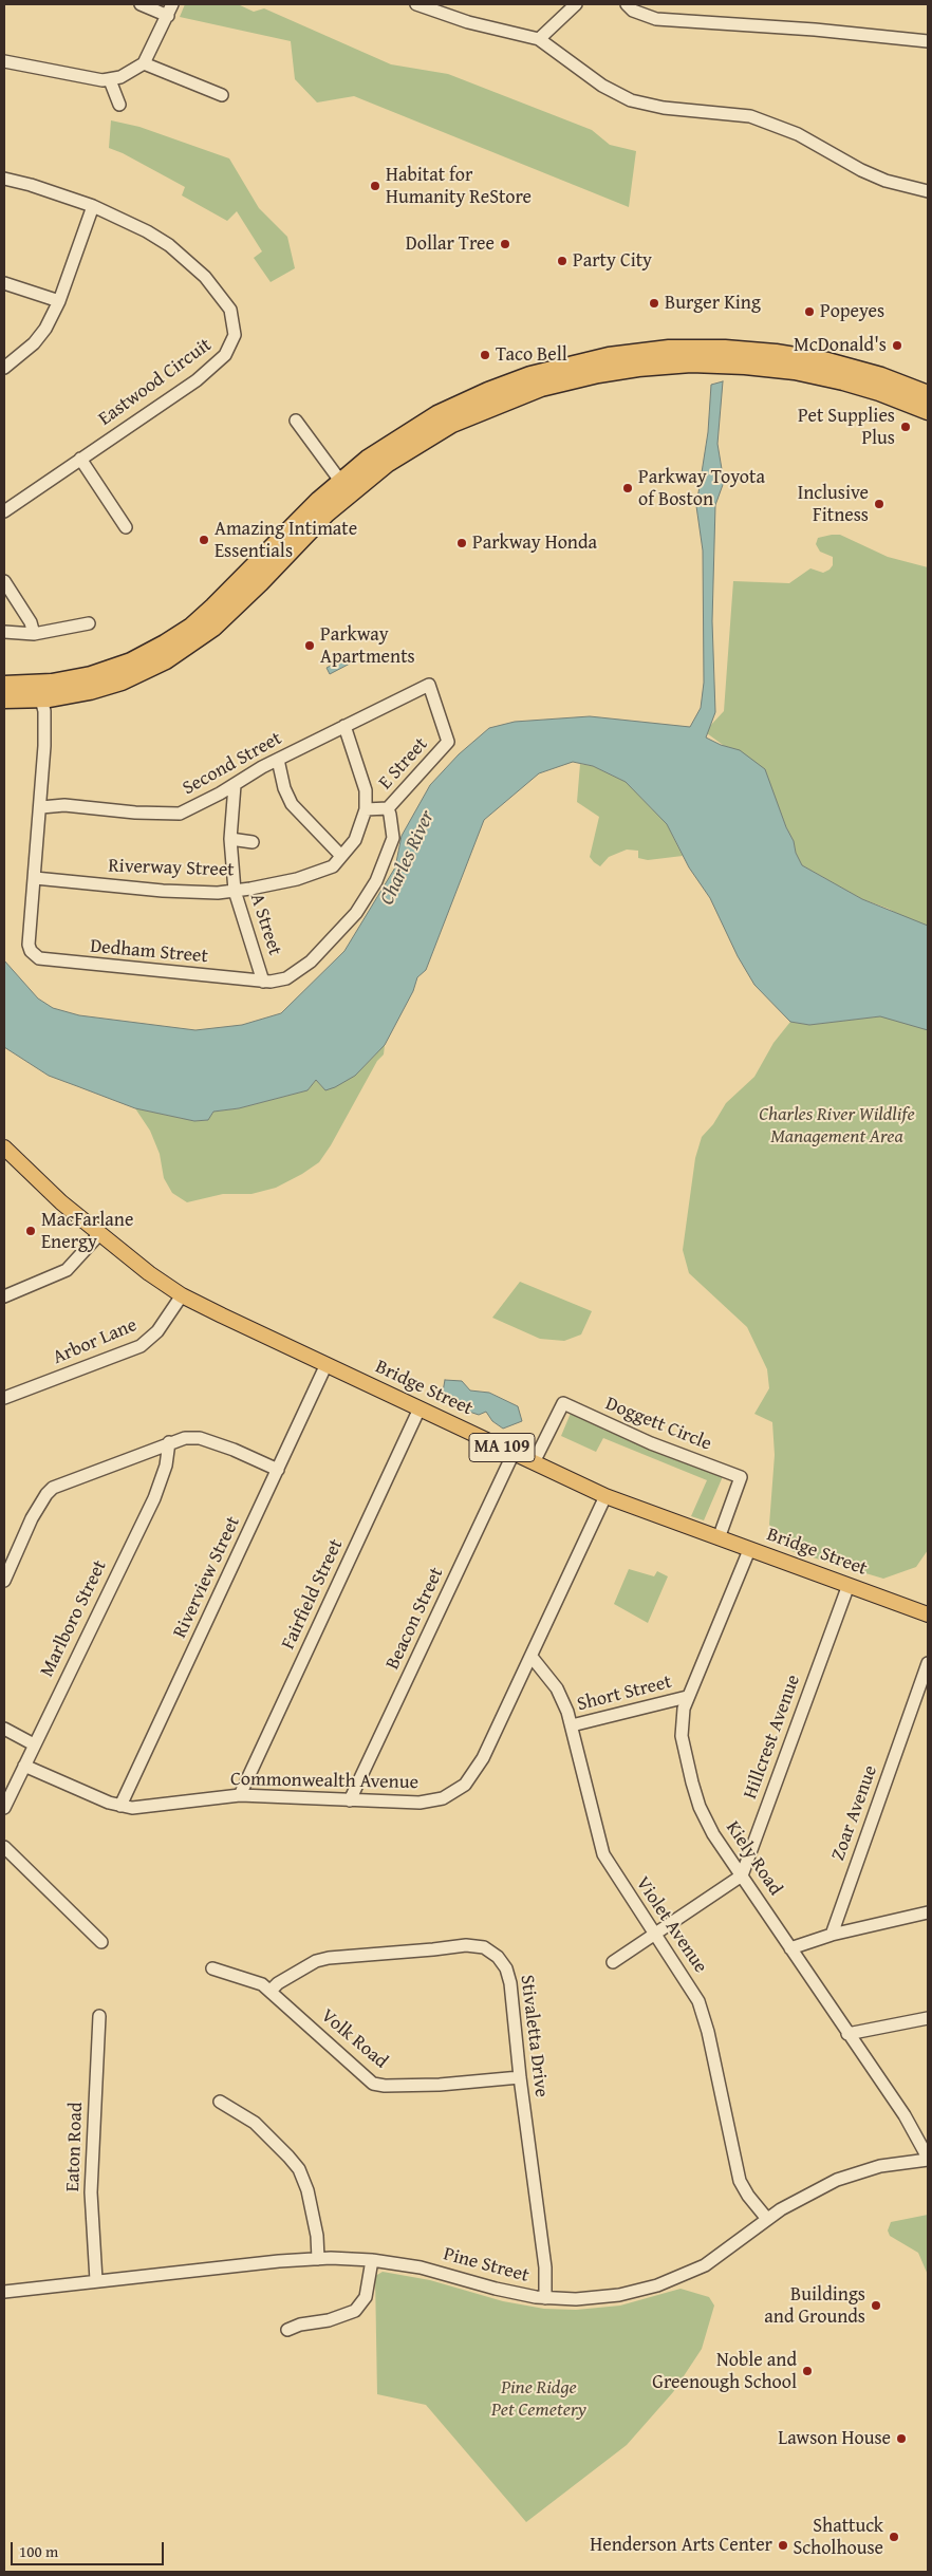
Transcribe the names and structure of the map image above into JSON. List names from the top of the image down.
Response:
{
  "streets": {
    "main road": ["Bridge Street", "MA 109"],
    "street": [
      "Eastwood Circuit",
      "Second Street",
      "E Street",
      "Riverway Street",
      "A Street",
      "Dedham Street",
      "Arbor Lane",
      "Doggett Circle",
      "Riverview Street",
      "Fairfield Street",
      "Marlboro Street",
      "Beacon Street",
      "Short Street",
      "Hillcrest Avenue",
      "Commonwealth Avenue",
      "Zoar Avenue",
      "Kiely Road",
      "Violet Avenue",
      "Stivaletta Drive",
      "Volk Road",
      "Eaton Road",
      "Pine Street"
    ]
  },
  "crossings": [
    ["Second Street", "E Street"],
    ["Second Street", "A Street"],
    ["Second Street", "Dedham Street"],
    ["E Street", "Dedham Street"],
    ["Riverway Street", "A Street"],
    ["Riverway Street", "Dedham Street"],
    ["A Street", "Dedham Street"],
    ["Arbor Lane", "Bridge Street"],
    ["Bridge Street", "Doggett Circle"],
    ["Bridge Street", "Riverview Street"],
    ["Bridge Street", "Fairfield Street"],
    ["Bridge Street", "Beacon Street"],
    ["Bridge Street", "Hillcrest Avenue"],
    ["Bridge Street", "Commonwealth Avenue"],
    ["Bridge Street", "Kiely Road"],
    ["Riverview Street", "Commonwealth Avenue"],
    ["Fairfield Street", "Commonwealth Avenue"],
    ["Marlboro Street", "Commonwealth Avenue"],
    ["Beacon Street", "Commonwealth Avenue"],
    ["Short Street", "Kiely Road"],
    ["Short Street", "Violet Avenue"],
    ["Hillcrest Avenue", "Kiely Road"],
    ["Commonwealth Avenue", "Violet Avenue"],
    ["Kiely Road", "Pine Street"],
    ["Violet Avenue", "Pine Street"],
    ["Stivaletta Drive", "Volk Road"],
    ["Stivaletta Drive", "Pine Street"],
    ["Eaton Road", "Pine Street"]
  ],
  "water": ["Charles River"],
  "parks": ["Charles River Wildlife Management Area", "Pine Ridge Pet Cemetery"],
  "places": [
    "Habitat for Humanity ReStore",
    "Dollar Tree",
    "Party City",
    "Burger King",
    "Popeyes",
    "McDonald's",
    "Taco Bell",
    "Pet Supplies Plus",
    "Parkway Toyota of Boston",
    "Inclusive Fitness",
    "Amazing Intimate Essentials",
    "Parkway Honda",
    "Parkway Apartments",
    "MacFarlane Energy",
    "Buildings and Grounds",
    "Noble and Greenough School",
    "Lawson House",
    "Shattuck Scholhouse",
    "Henderson Arts Center"
  ],
  "scale_bar": "100 m"
}
